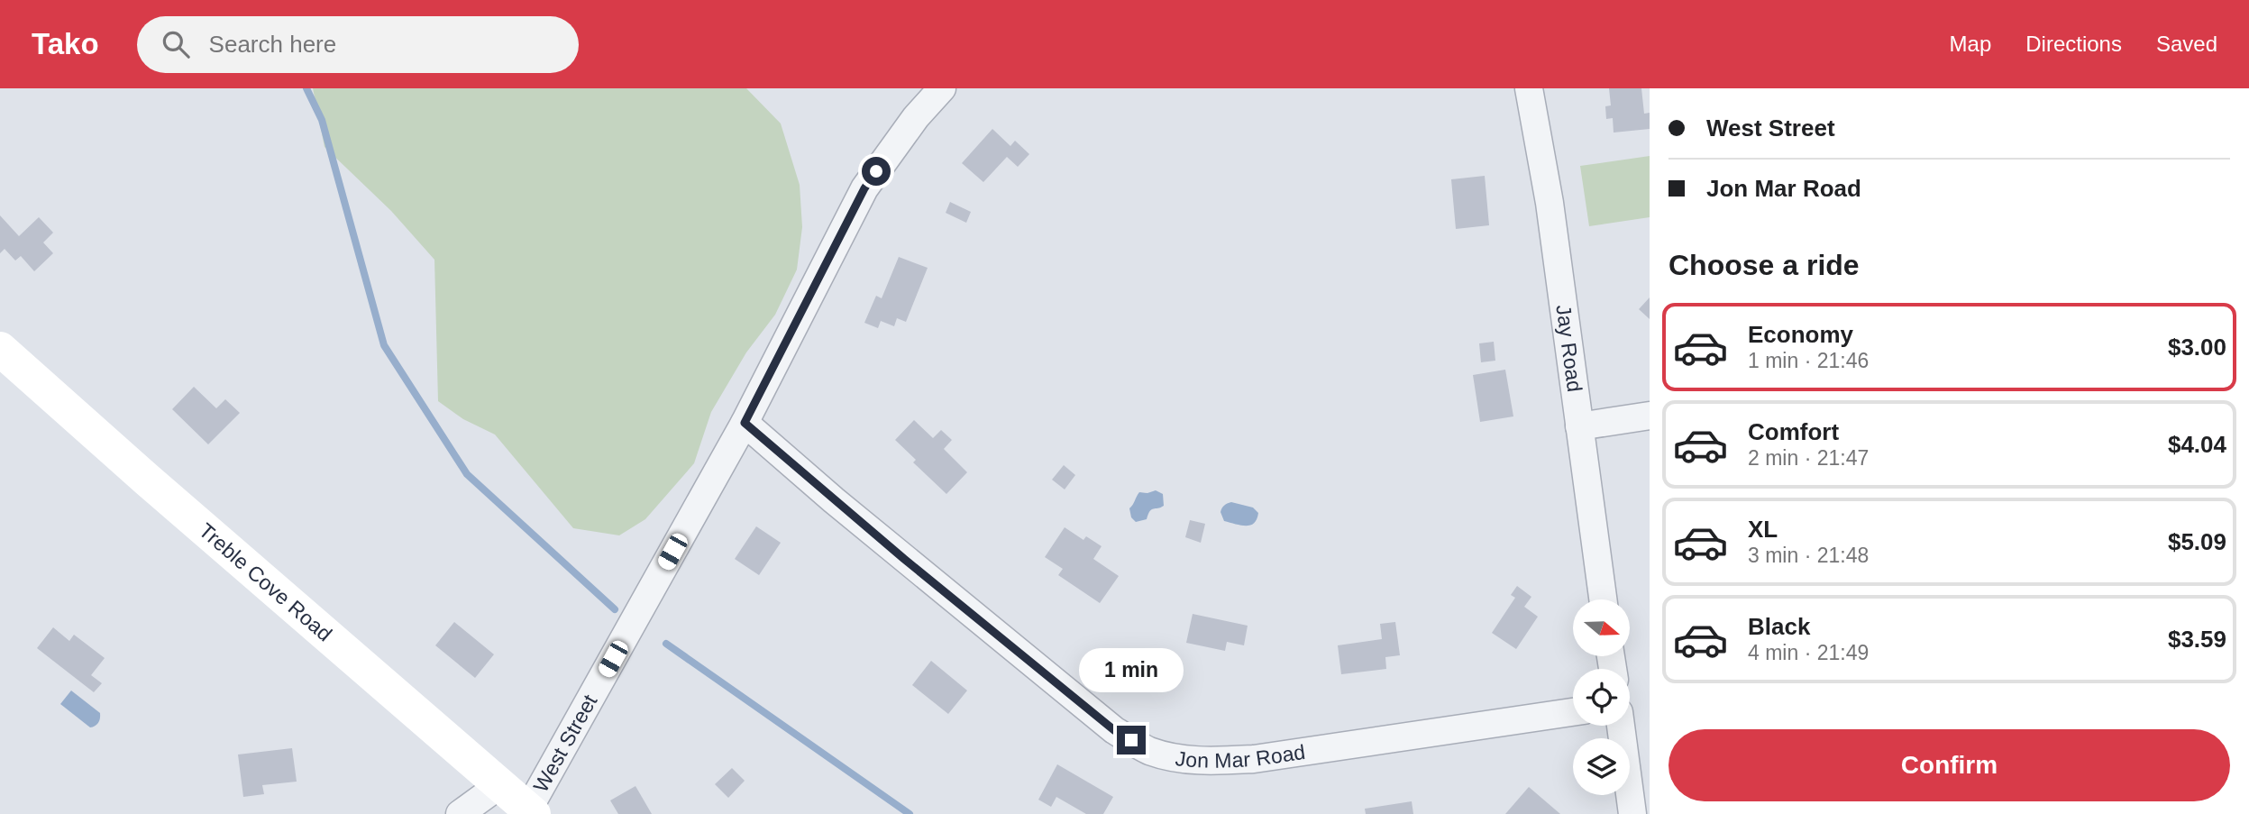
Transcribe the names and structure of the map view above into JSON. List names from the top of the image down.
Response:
{
  "streets": {
    "street": [
      "Jay Road",
      "Treble Cove Road",
      "West Street",
      "Jon Mar Road"
    ]
  },
  "crossings": [
    ["Treble Cove Road", "West Street"],
    ["West Street", "Jon Mar Road"]
  ],
  "north": "right",
  "page": {
    "header": "Tako",
    "search": "Search here",
    "nav": ["Map", "Directions", "Saved"],
    "banner": ["West Street", "Jon Mar Road"],
    "heading": "Choose a ride",
    "list": [
      {
        "name": "Economy",
        "note": "1 min · 21:46",
        "value": "$3.00"
      },
      {
        "name": "Comfort",
        "note": "2 min · 21:47",
        "value": "$4.04"
      },
      {
        "name": "XL",
        "note": "3 min · 21:48",
        "value": "$5.09"
      },
      {
        "name": "Black",
        "note": "4 min · 21:49",
        "value": "$3.59"
      }
    ],
    "bubble": "1 min",
    "buttons": "Confirm"
  }
}
